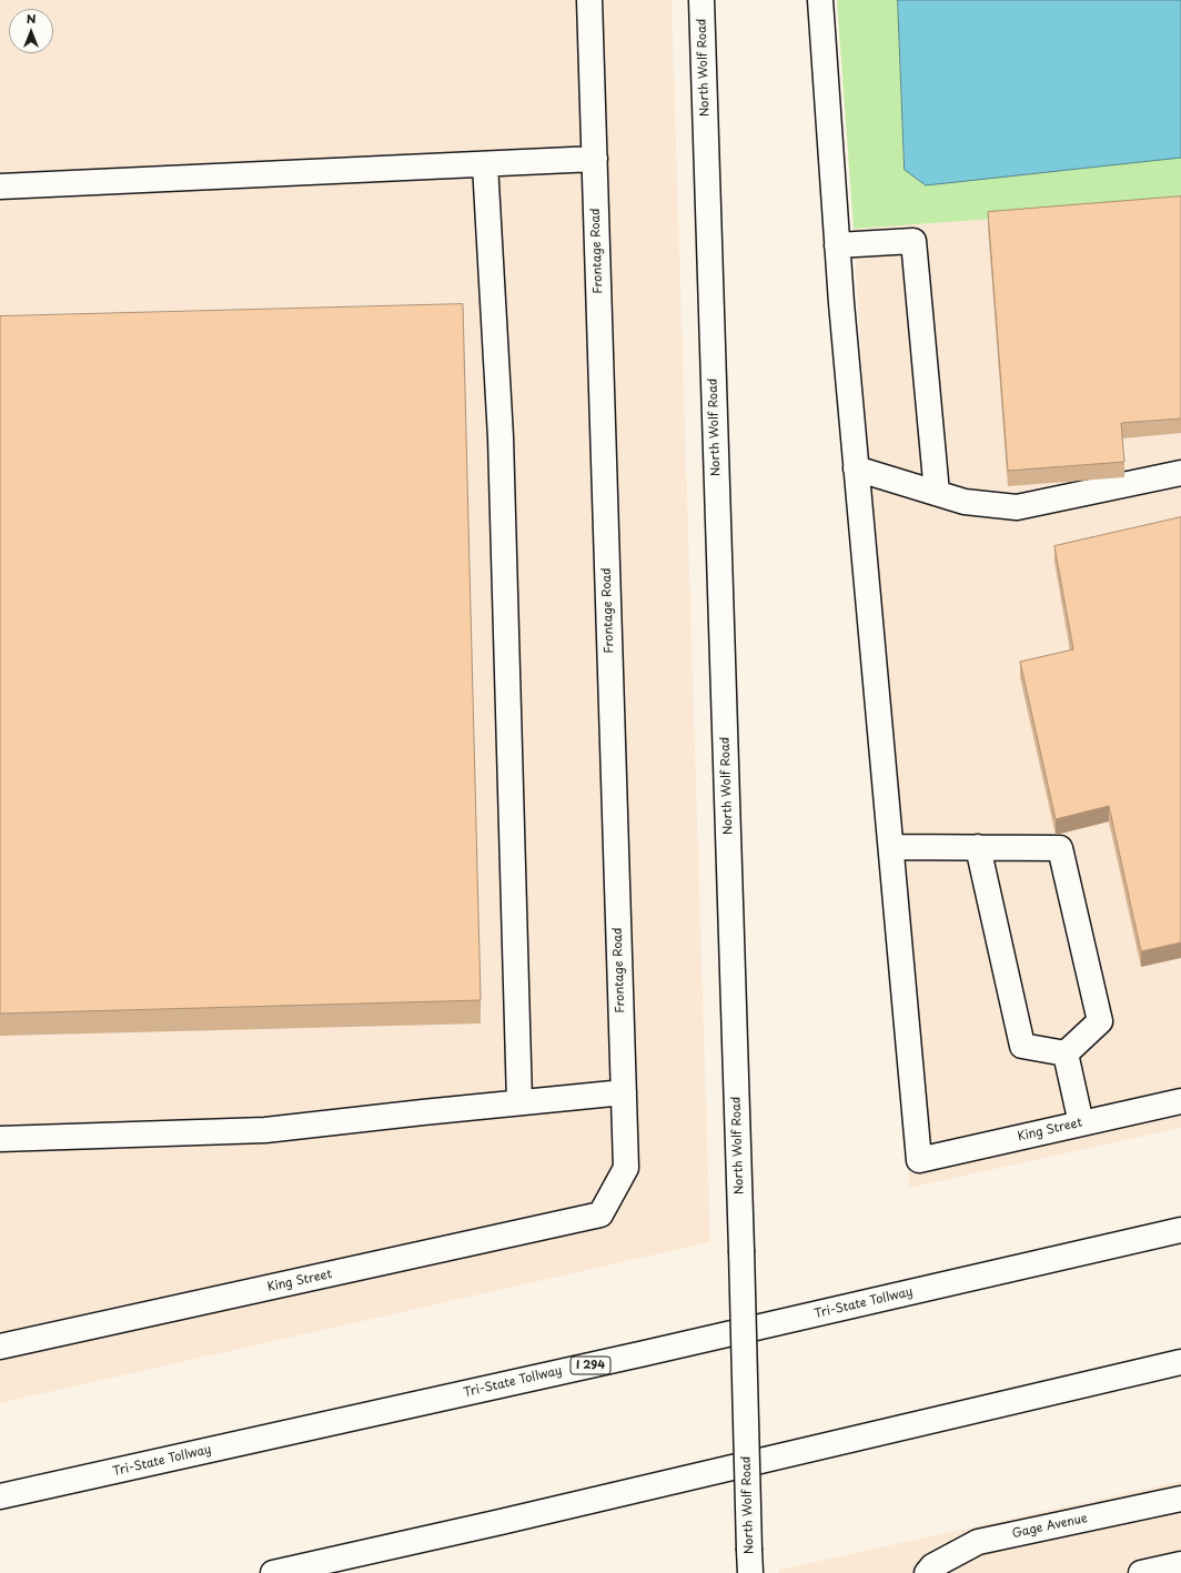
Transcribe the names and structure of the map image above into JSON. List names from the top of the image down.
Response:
{
  "streets": {
    "main road": [
      "North Wolf Road",
      "Frontage Road",
      "King Street",
      "Tri-State Tollway",
      "I 294",
      "Gage Avenue"
    ]
  },
  "crossings": [
    ["Frontage Road", "King Street"]
  ],
  "north": "top"
}
